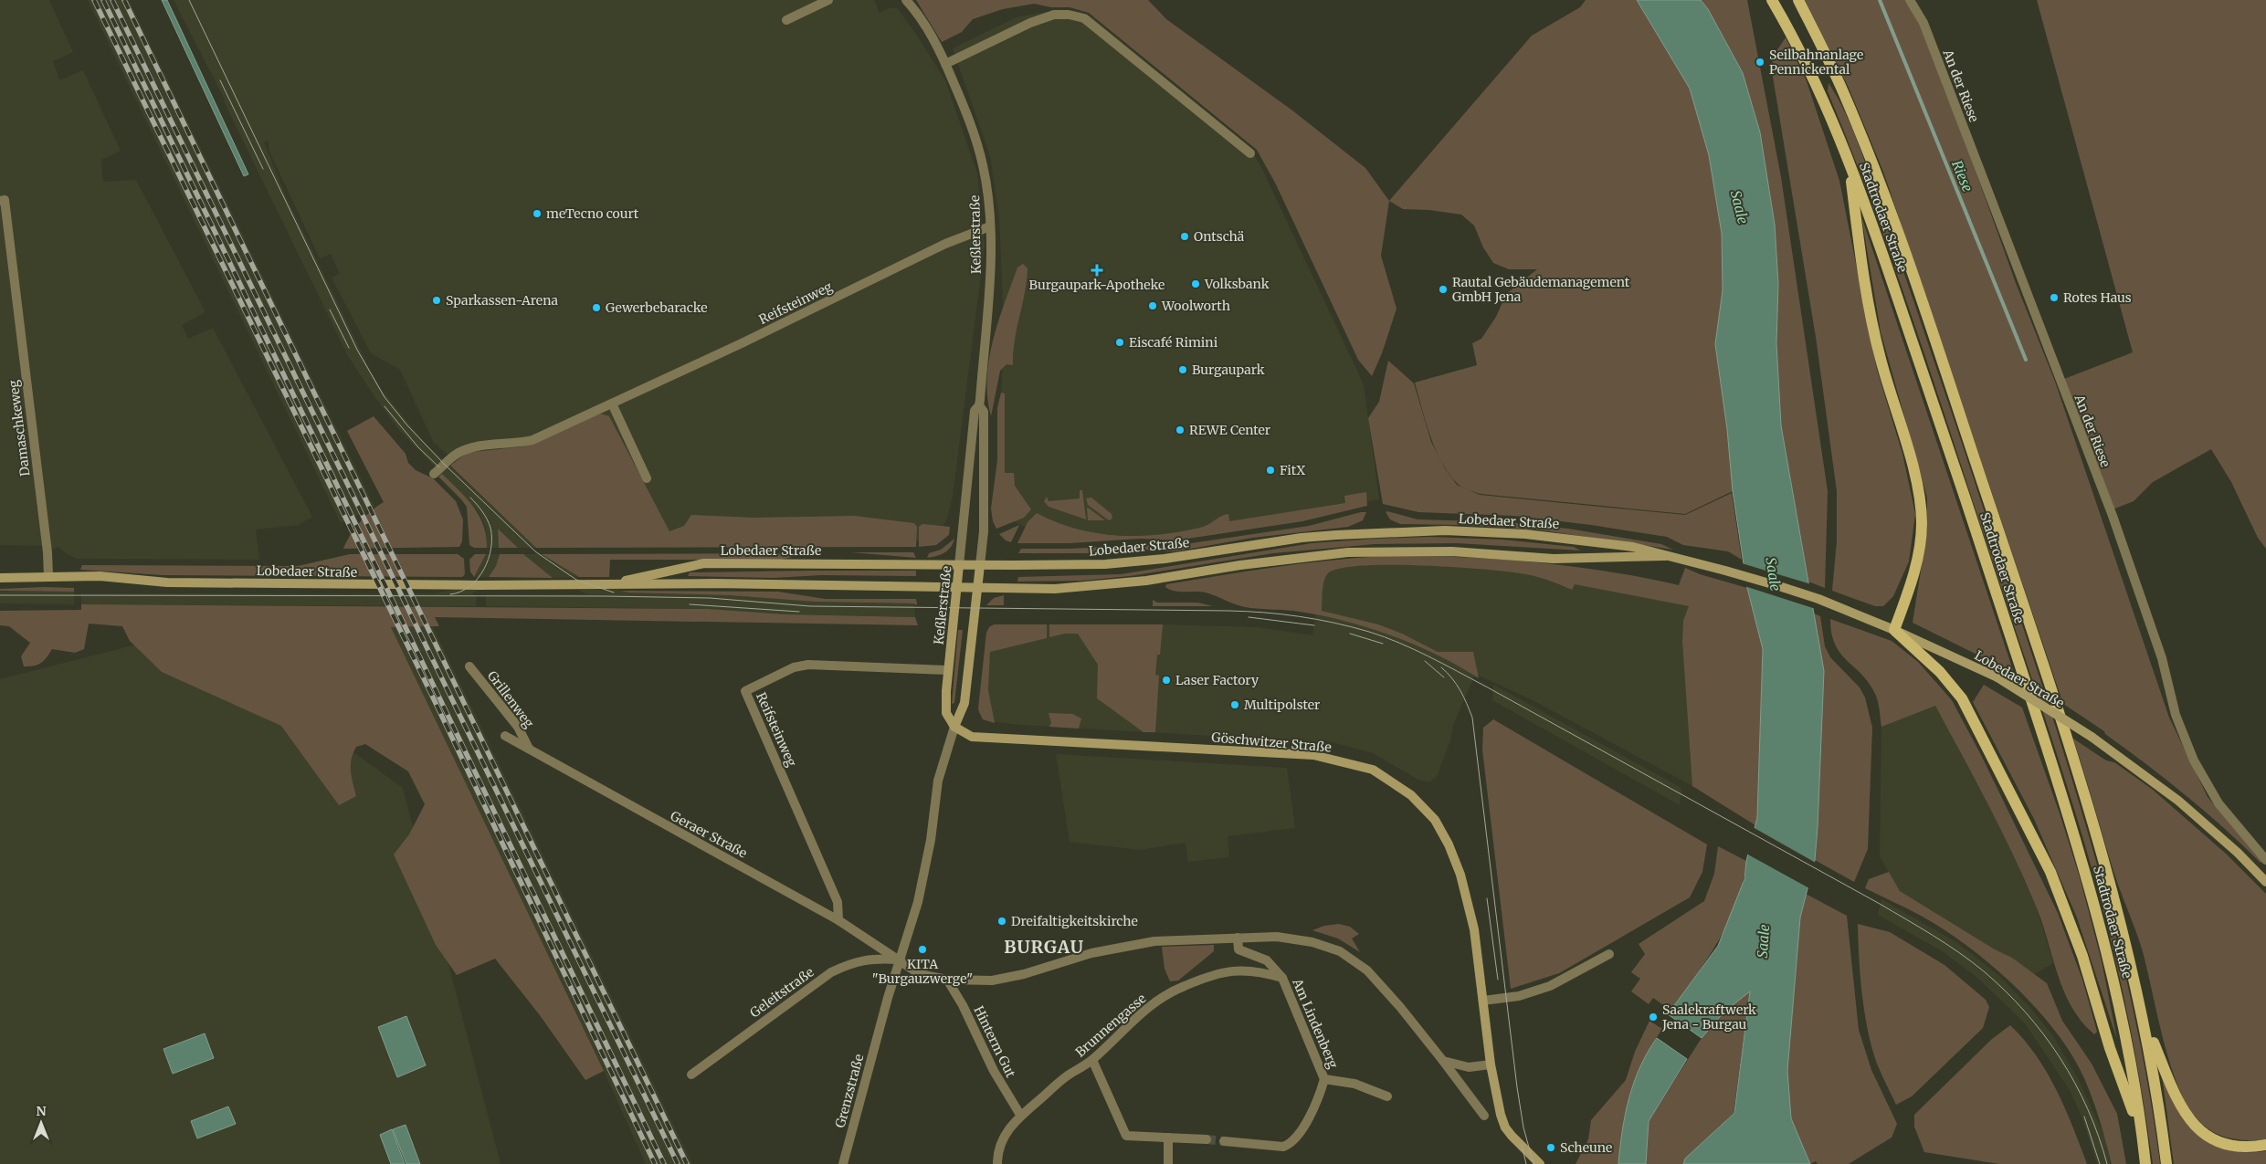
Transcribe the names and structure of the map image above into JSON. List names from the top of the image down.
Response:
{
  "streets": {
    "main road": [
      "Stadtrodaer Straße",
      "Keßlerstraße",
      "Lobedaer Straße",
      "Göschwitzer Straße"
    ],
    "street": [
      "An der Riese",
      "Reifsteinweg",
      "Damaschkeweg",
      "Grillenweg",
      "Geraer Straße",
      "Geleitstraße",
      "Am Lindenberg",
      "Brunnengasse",
      "Hinterm Gut",
      "Grenzstraße"
    ]
  },
  "crossings": [
    ["Keßlerstraße", "Reifsteinweg"],
    ["Keßlerstraße", "Lobedaer Straße"],
    ["Keßlerstraße", "Göschwitzer Straße"],
    ["Keßlerstraße", "Geraer Straße"],
    ["Keßlerstraße", "Geleitstraße"],
    ["Keßlerstraße", "Grenzstraße"],
    ["Reifsteinweg", "Geraer Straße"],
    ["Damaschkeweg", "Lobedaer Straße"],
    ["Grillenweg", "Geraer Straße"],
    ["Geraer Straße", "Geleitstraße"],
    ["Geraer Straße", "Am Lindenberg"],
    ["Geraer Straße", "Hinterm Gut"],
    ["Geraer Straße", "Grenzstraße"],
    ["Geleitstraße", "Grenzstraße"],
    ["Am Lindenberg", "Brunnengasse"],
    ["Brunnengasse", "Hinterm Gut"]
  ],
  "districts": ["BURGAU"],
  "water": ["Riese", "Saale"],
  "places": {
    "other": [
      "Seilbahnanlage Pennickental",
      "meTecno court",
      "Ontschä",
      "Volksbank",
      "Rautal Gebäudemanagement GmbH Jena",
      "Rotes Haus",
      "Sparkassen-Arena",
      "Woolworth",
      "Gewerbebaracke",
      "Eiscafé Rimini",
      "Burgaupark",
      "REWE Center",
      "FitX",
      "Laser Factory",
      "Multipolster",
      "Dreifaltigkeitskirche",
      "KITA \"Burgauzwerge\"",
      "Saalekraftwerk Jena - Burgau",
      "Scheune"
    ],
    "health": ["Burgaupark-Apotheke"]
  },
  "north": "top"
}
